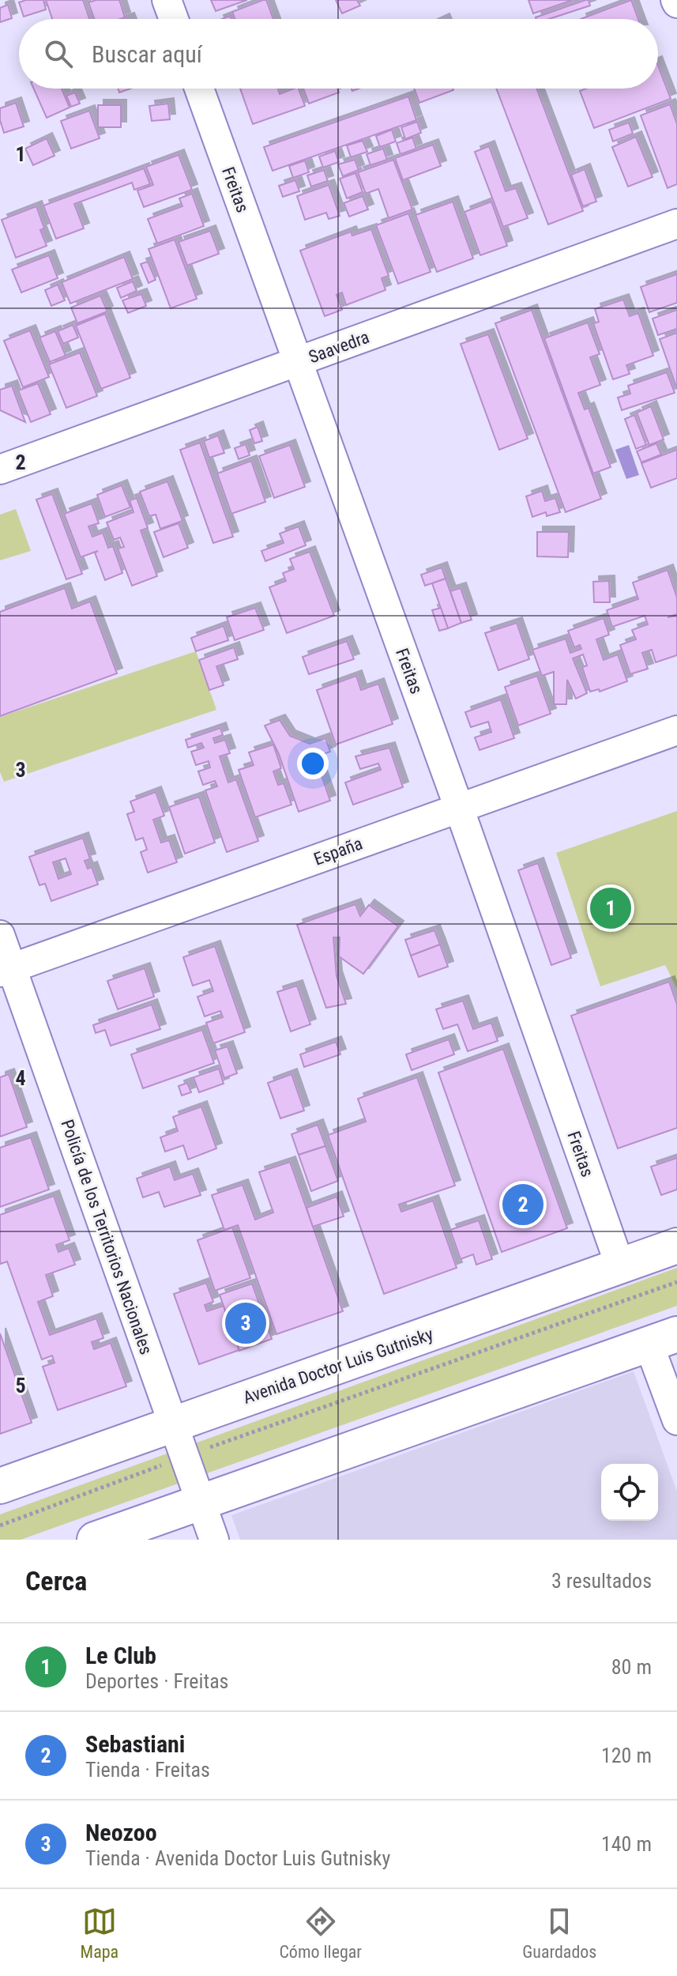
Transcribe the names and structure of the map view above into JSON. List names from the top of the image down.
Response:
{
  "streets": {
    "main road": ["Avenida Doctor Luis Gutnisky"],
    "street": [
      "Freitas",
      "Saavedra",
      "España",
      "Policía de los Territorios Nacionales"
    ]
  },
  "crossings": [
    ["Freitas", "Saavedra"],
    ["Freitas", "España"],
    ["Freitas", "Avenida Doctor Luis Gutnisky"],
    ["España", "Policía de los Territorios Nacionales"],
    ["Policía de los Territorios Nacionales", "Avenida Doctor Luis Gutnisky"]
  ],
  "page": {
    "search": "Buscar aquí",
    "pins": ["1", "2", "3"],
    "heading": ["Cerca", "3 resultados"],
    "list": [
      {
        "mark": "1",
        "name": "Le Club",
        "note": "Deportes · Freitas",
        "value": "80 m"
      },
      {
        "mark": "2",
        "name": "Sebastiani",
        "note": "Tienda · Freitas",
        "value": "120 m"
      },
      {
        "mark": "3",
        "name": "Neozoo",
        "note": "Tienda · Avenida Doctor Luis Gutnisky",
        "value": "140 m"
      }
    ],
    "nav": ["Mapa", "Cómo llegar", "Guardados"]
  },
  "grid": {
    "rows": [
      "1",
      "2",
      "3",
      "4",
      "5"
    ]
  }
}
